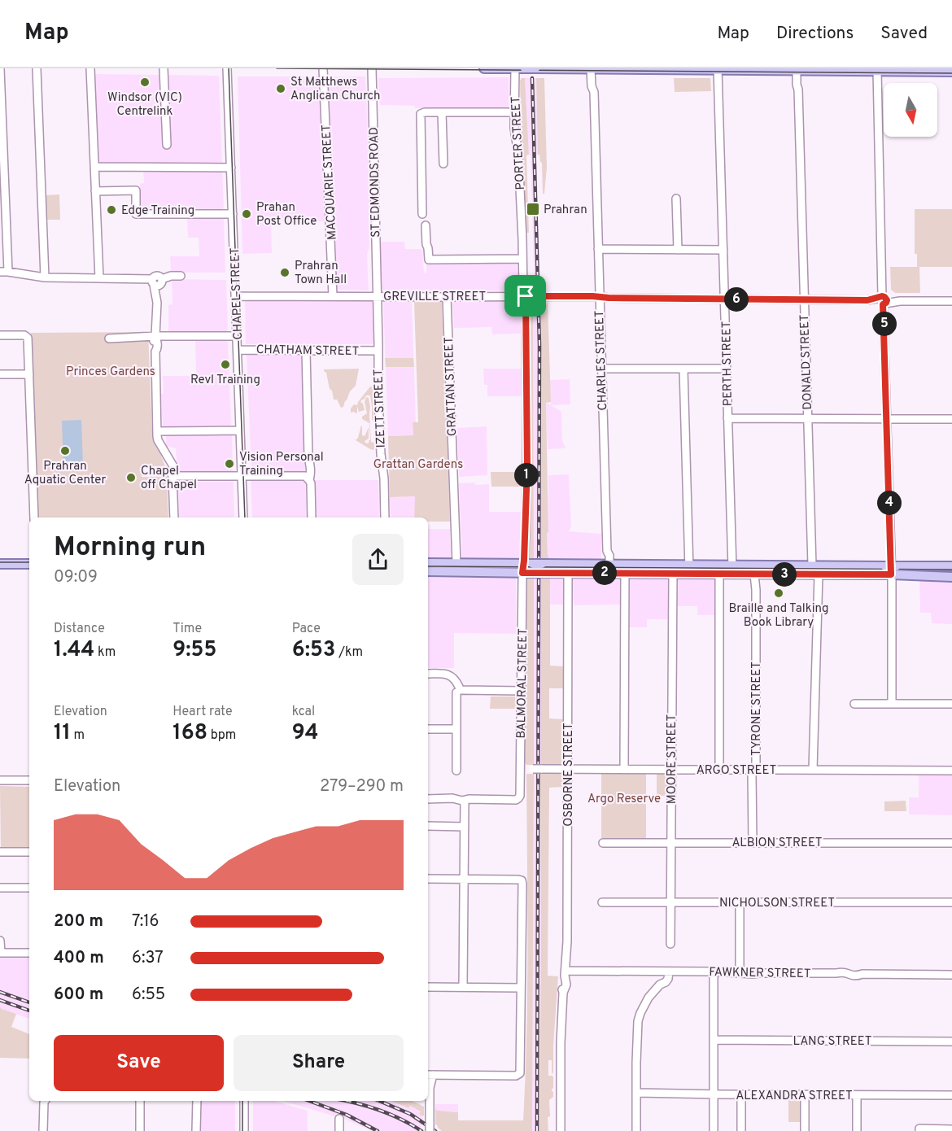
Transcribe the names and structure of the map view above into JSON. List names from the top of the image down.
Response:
{
  "streets": {
    "street": [
      "PORTER STREET",
      "MACQUARIE STREET",
      "ST EDMONDS ROAD",
      "CHAPEL STREET",
      "GREVILLE STREET",
      "CHATHAM STREET",
      "CHARLES STREET",
      "DONALD STREET",
      "PERTH STREET",
      "GRATTAN STREET",
      "IZETT STREET",
      "BALMORAL STREET",
      "TYRONE STREET",
      "MOORE STREET",
      "ARGO STREET",
      "OSBORNE STREET",
      "ALBION STREET",
      "NICHOLSON STREET",
      "FAWKNER STREET",
      "LANG STREET",
      "ALEXANDRA STREET"
    ]
  },
  "crossings": [
    ["PORTER STREET", "GREVILLE STREET"],
    ["PORTER STREET", "BALMORAL STREET"],
    ["MACQUARIE STREET", "GREVILLE STREET"],
    ["ST EDMONDS ROAD", "GREVILLE STREET"],
    ["ST EDMONDS ROAD", "IZETT STREET"],
    ["CHAPEL STREET", "GREVILLE STREET"],
    ["CHAPEL STREET", "CHATHAM STREET"],
    ["GREVILLE STREET", "CHARLES STREET"],
    ["GREVILLE STREET", "DONALD STREET"],
    ["GREVILLE STREET", "PERTH STREET"],
    ["GREVILLE STREET", "GRATTAN STREET"],
    ["GREVILLE STREET", "IZETT STREET"],
    ["CHATHAM STREET", "IZETT STREET"],
    ["BALMORAL STREET", "ARGO STREET"],
    ["TYRONE STREET", "ARGO STREET"],
    ["TYRONE STREET", "ALBION STREET"],
    ["MOORE STREET", "ARGO STREET"],
    ["MOORE STREET", "ALBION STREET"],
    ["MOORE STREET", "NICHOLSON STREET"],
    ["ARGO STREET", "OSBORNE STREET"],
    ["OSBORNE STREET", "FAWKNER STREET"]
  ],
  "parks": ["Princes Gardens", "Grattan Gardens", "Argo Reserve"],
  "places": {
    "other": [
      "Windsor (VIC) Centrelink",
      "St Matthews Anglican Church",
      "Edge Training",
      "Prahan Post Office",
      "Prahran Town Hall",
      "Revl Training",
      "Prahran Aquatic Center",
      "Vision Personal Training",
      "Chapel off Chapel",
      "Braille and Talking Book Library"
    ],
    "transit": ["Prahran"]
  },
  "north": "bottom",
  "page": {
    "header": "Map",
    "nav": ["Map", "Directions", "Saved"],
    "pins": [
      "6",
      "5",
      "1",
      "4",
      "2",
      "3"
    ],
    "heading": ["Morning run", "09:09"],
    "stats": [
      ["Distance", "1.44 km"],
      ["Time", "9:55"],
      ["Pace", "6:53 /km"],
      ["Elevation", "11 m"],
      ["Heart rate", "168 bpm"],
      ["kcal", "94"]
    ],
    "chart": ["Elevation", "279–290 m"],
    "list": [
      {
        "name": "200 m",
        "note": "7:16"
      },
      {
        "name": "400 m",
        "note": "6:37"
      },
      {
        "name": "600 m",
        "note": "6:55"
      }
    ],
    "buttons": ["Save", "Share"]
  }
}
